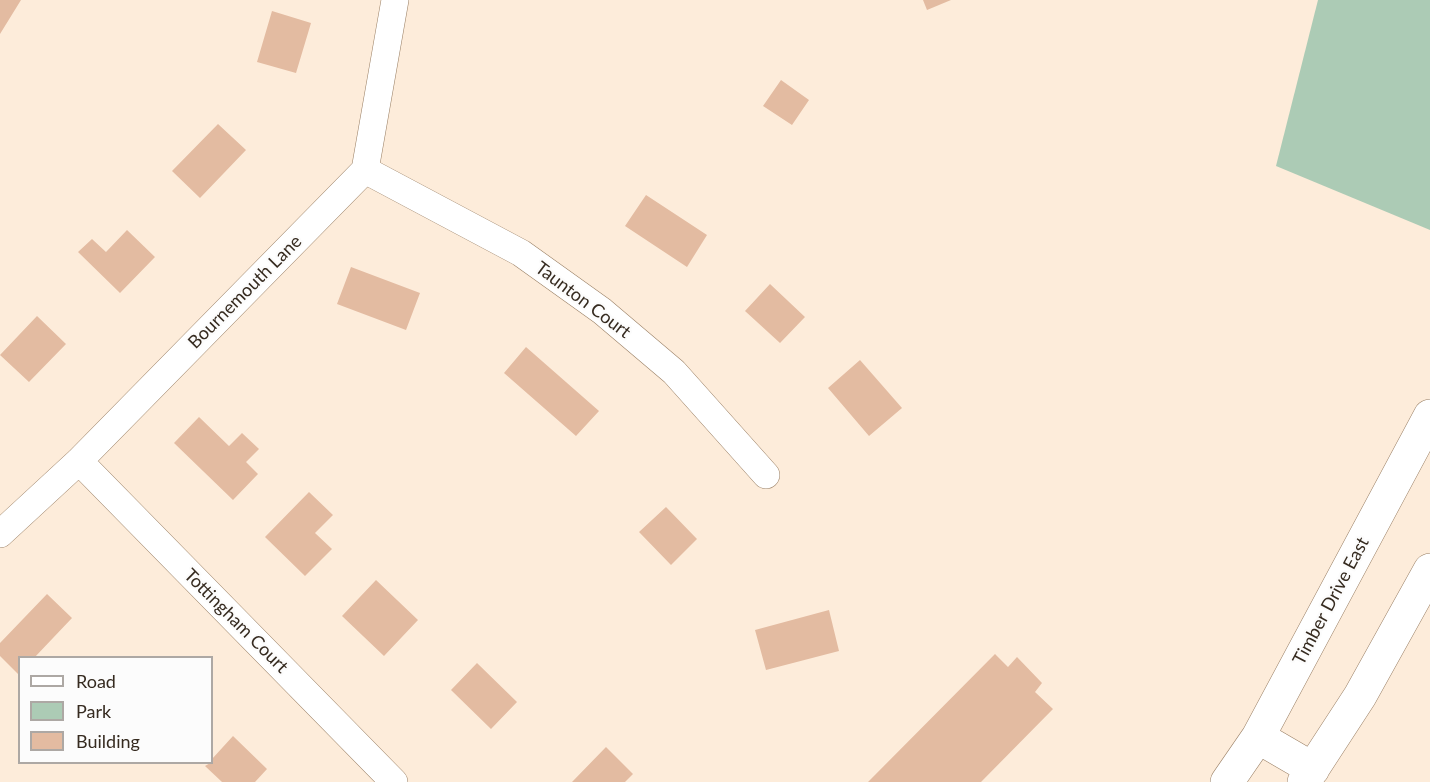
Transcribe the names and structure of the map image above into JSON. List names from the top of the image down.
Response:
{
  "streets": {
    "main road": ["Timber Drive East"],
    "street": ["Bournemouth Lane", "Taunton Court", "Tottingham Court"]
  },
  "crossings": [
    ["Bournemouth Lane", "Taunton Court"],
    ["Bournemouth Lane", "Tottingham Court"]
  ],
  "legend": ["Road", "Park", "Building"]
}
